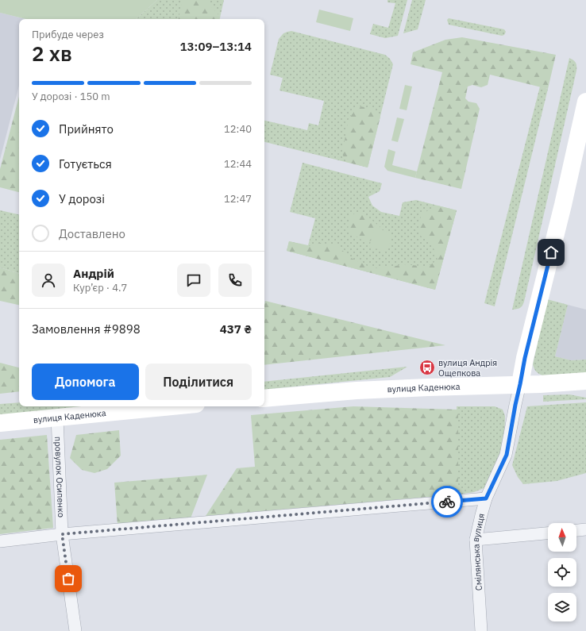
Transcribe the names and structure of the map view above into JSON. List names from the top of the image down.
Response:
{
  "streets": {
    "street": ["вулиця Каденюка", "провулок Осипенко", "Смілянська вулиця"]
  },
  "crossings": [
    ["вулиця Каденюка", "провулок Осипенко"],
    ["вулиця Каденюка", "Смілянська вулиця"]
  ],
  "places": {
    "bus stop": ["вулиця Андрія Ощепкова"]
  },
  "north": "top",
  "page": {
    "heading": ["2 хв", "Прибуде через", "13:09–13:14"],
    "panel": [
      "Андрій",
      "Кур’єр · 4.7",
      "Замовлення #9898",
      "437 ₴"
    ],
    "bar": "У дорозі · 150 m",
    "list": [
      ["Прийнято", "12:40"],
      ["Готується", "12:44"],
      ["У дорозі", "12:47"],
      "Доставлено"
    ],
    "buttons": ["Допомога", "Поділитися"]
  }
}
